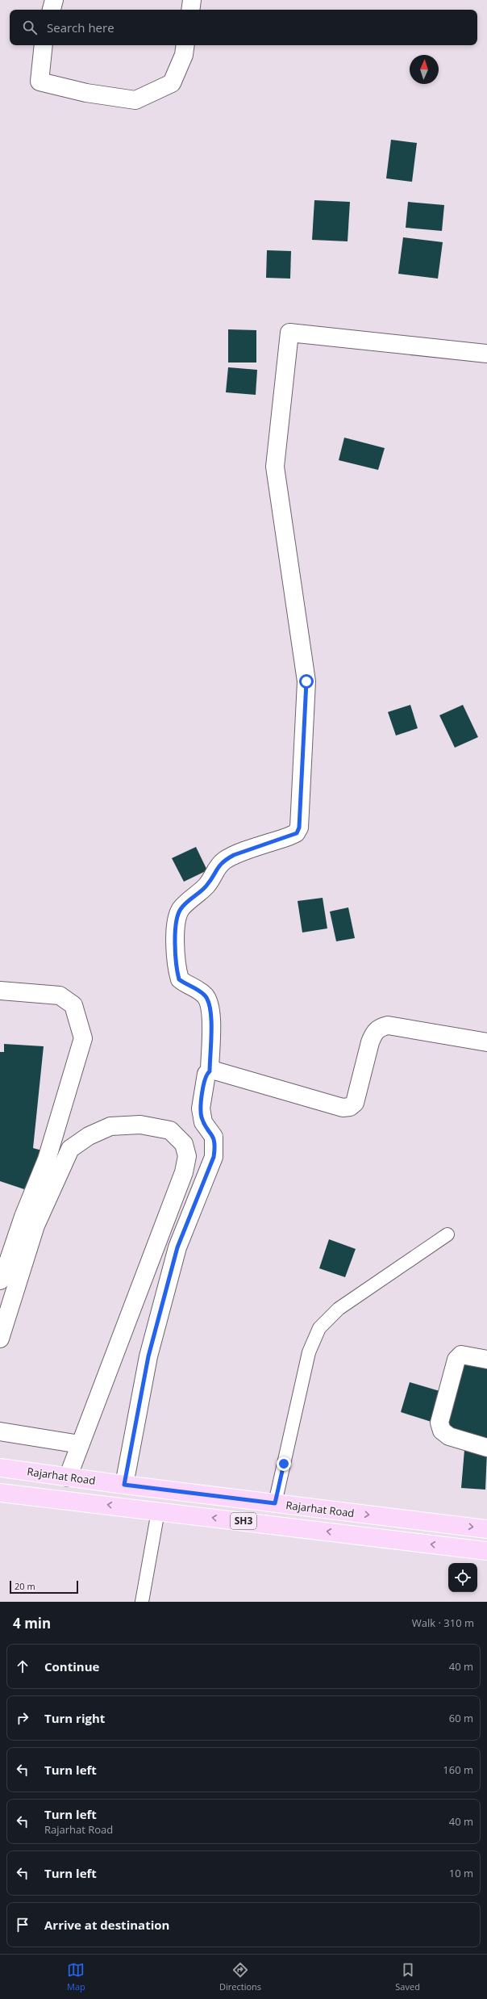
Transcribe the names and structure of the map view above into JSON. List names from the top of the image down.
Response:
{
  "streets": {
    "main road": ["Rajarhat Road", "SH3"]
  },
  "scale_bar": "20 m",
  "north": "top",
  "page": {
    "search": "Search here",
    "scale": "20 m",
    "heading": ["4 min", "Walk · 310 m"],
    "list": [
      ["Continue", "40 m"],
      ["Turn right", "60 m"],
      ["Turn left", "160 m"],
      ["Turn left", "Rajarhat Road", "40 m"],
      ["Turn left", "10 m"],
      "Arrive at destination"
    ],
    "nav": ["Map", "Directions", "Saved"]
  }
}
